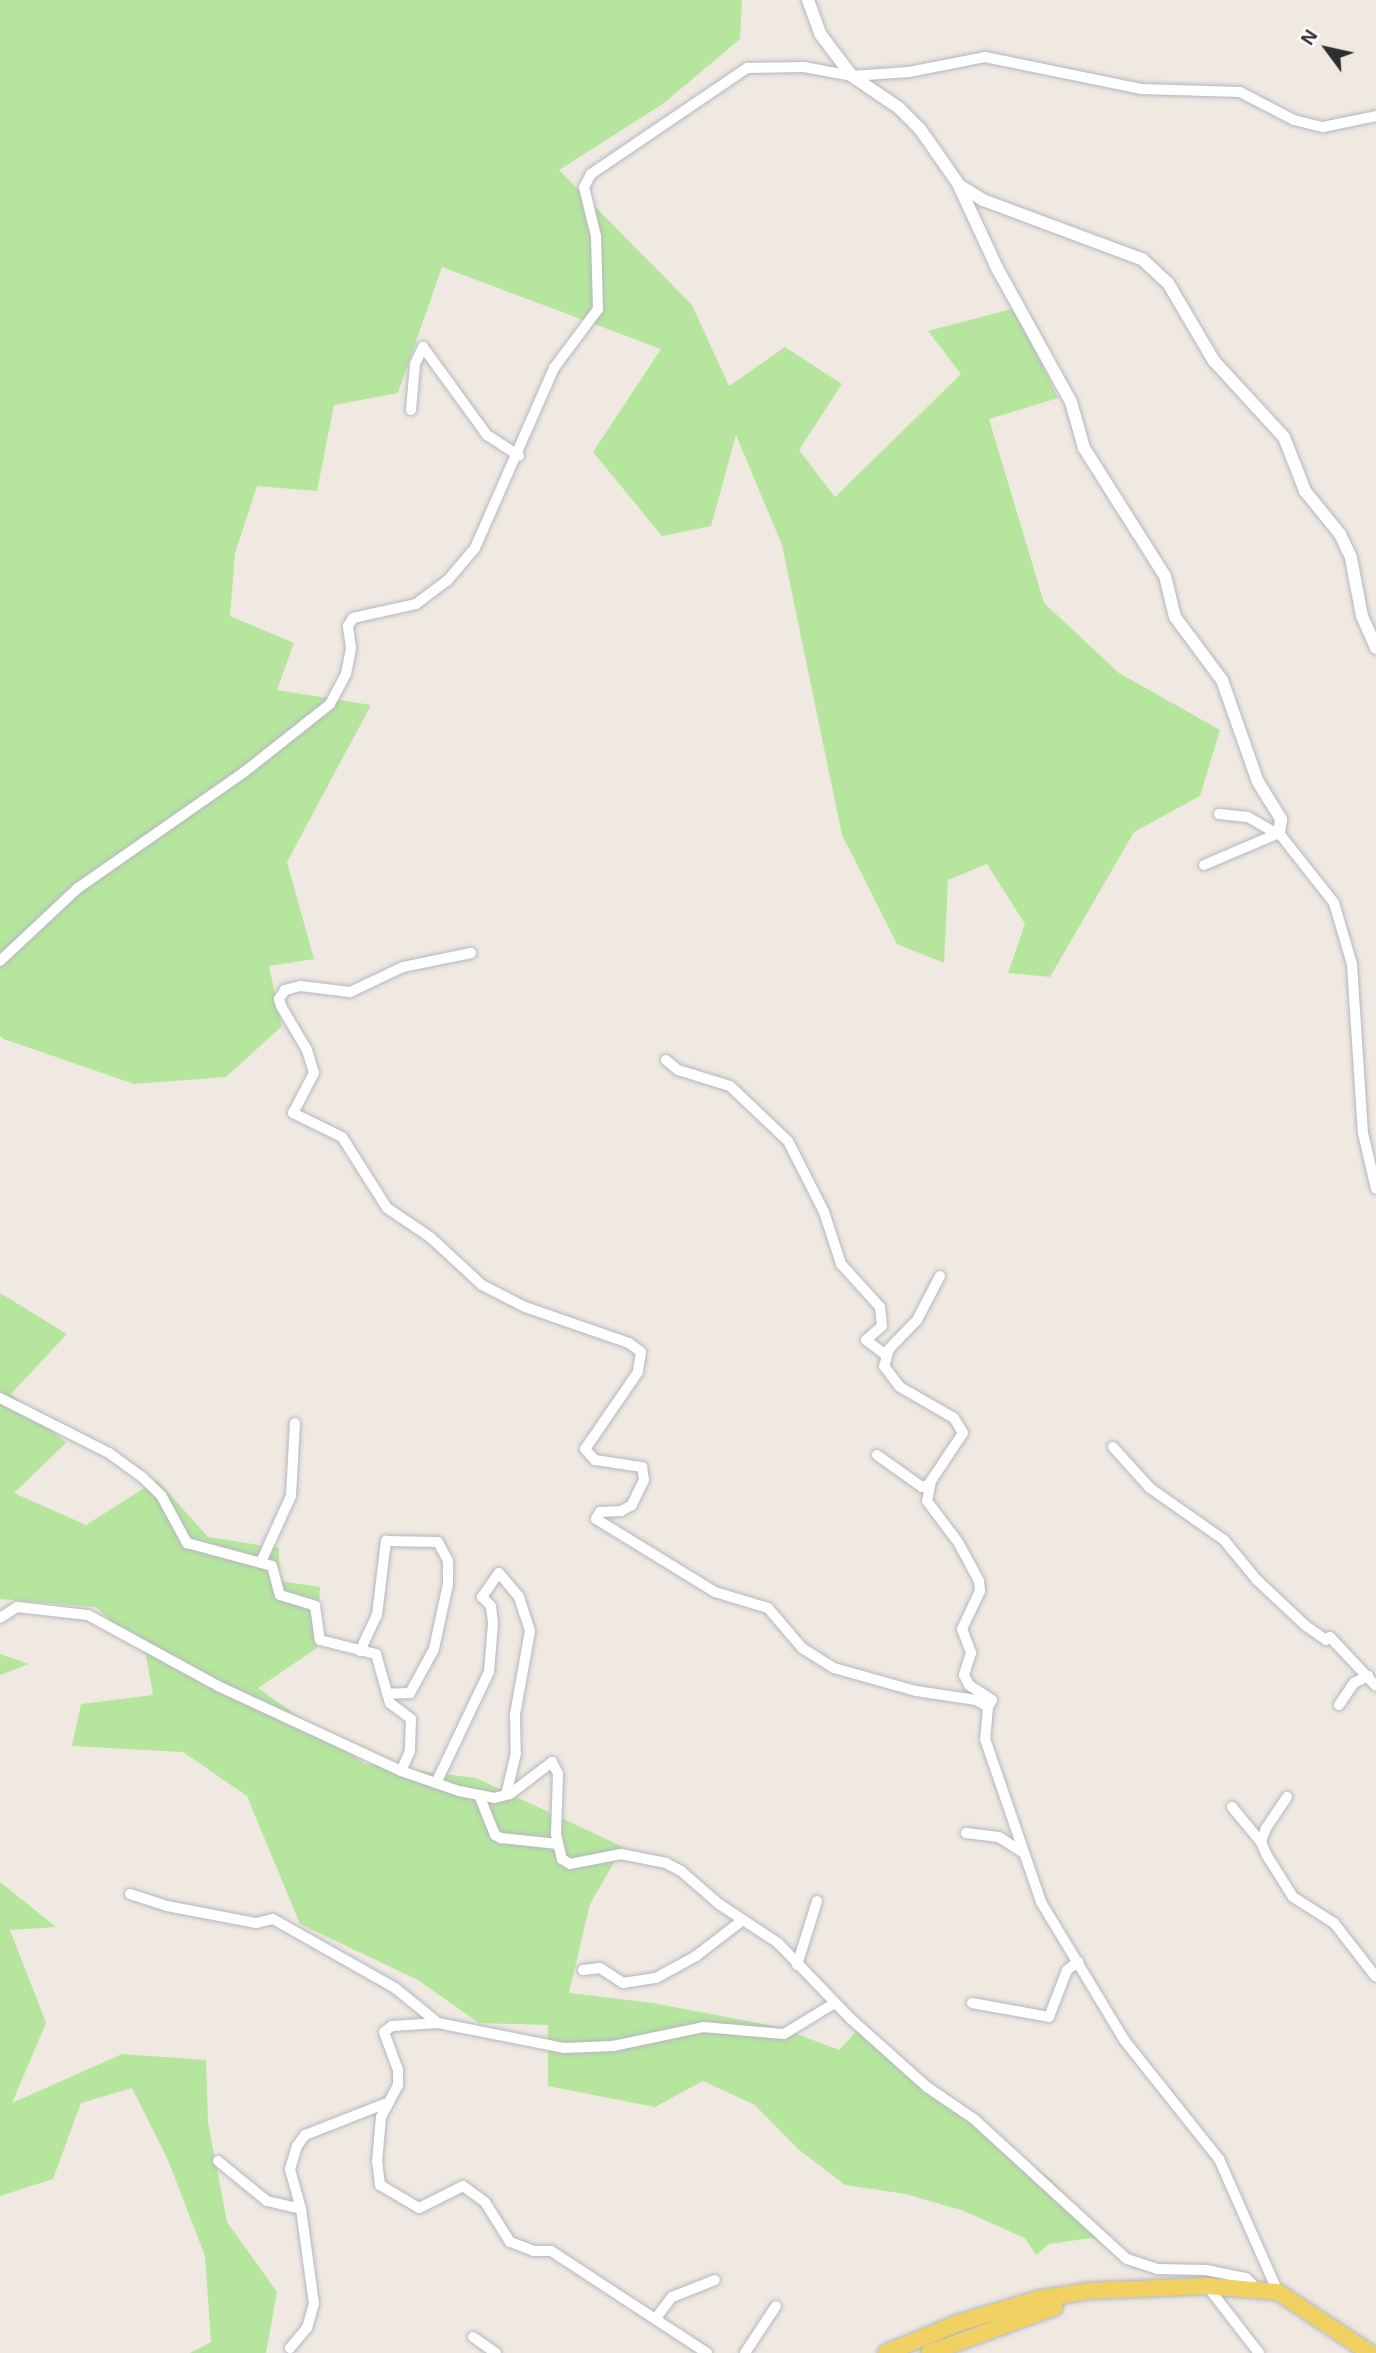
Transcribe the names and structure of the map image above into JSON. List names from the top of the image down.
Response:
{
  "north": "top left"
}
